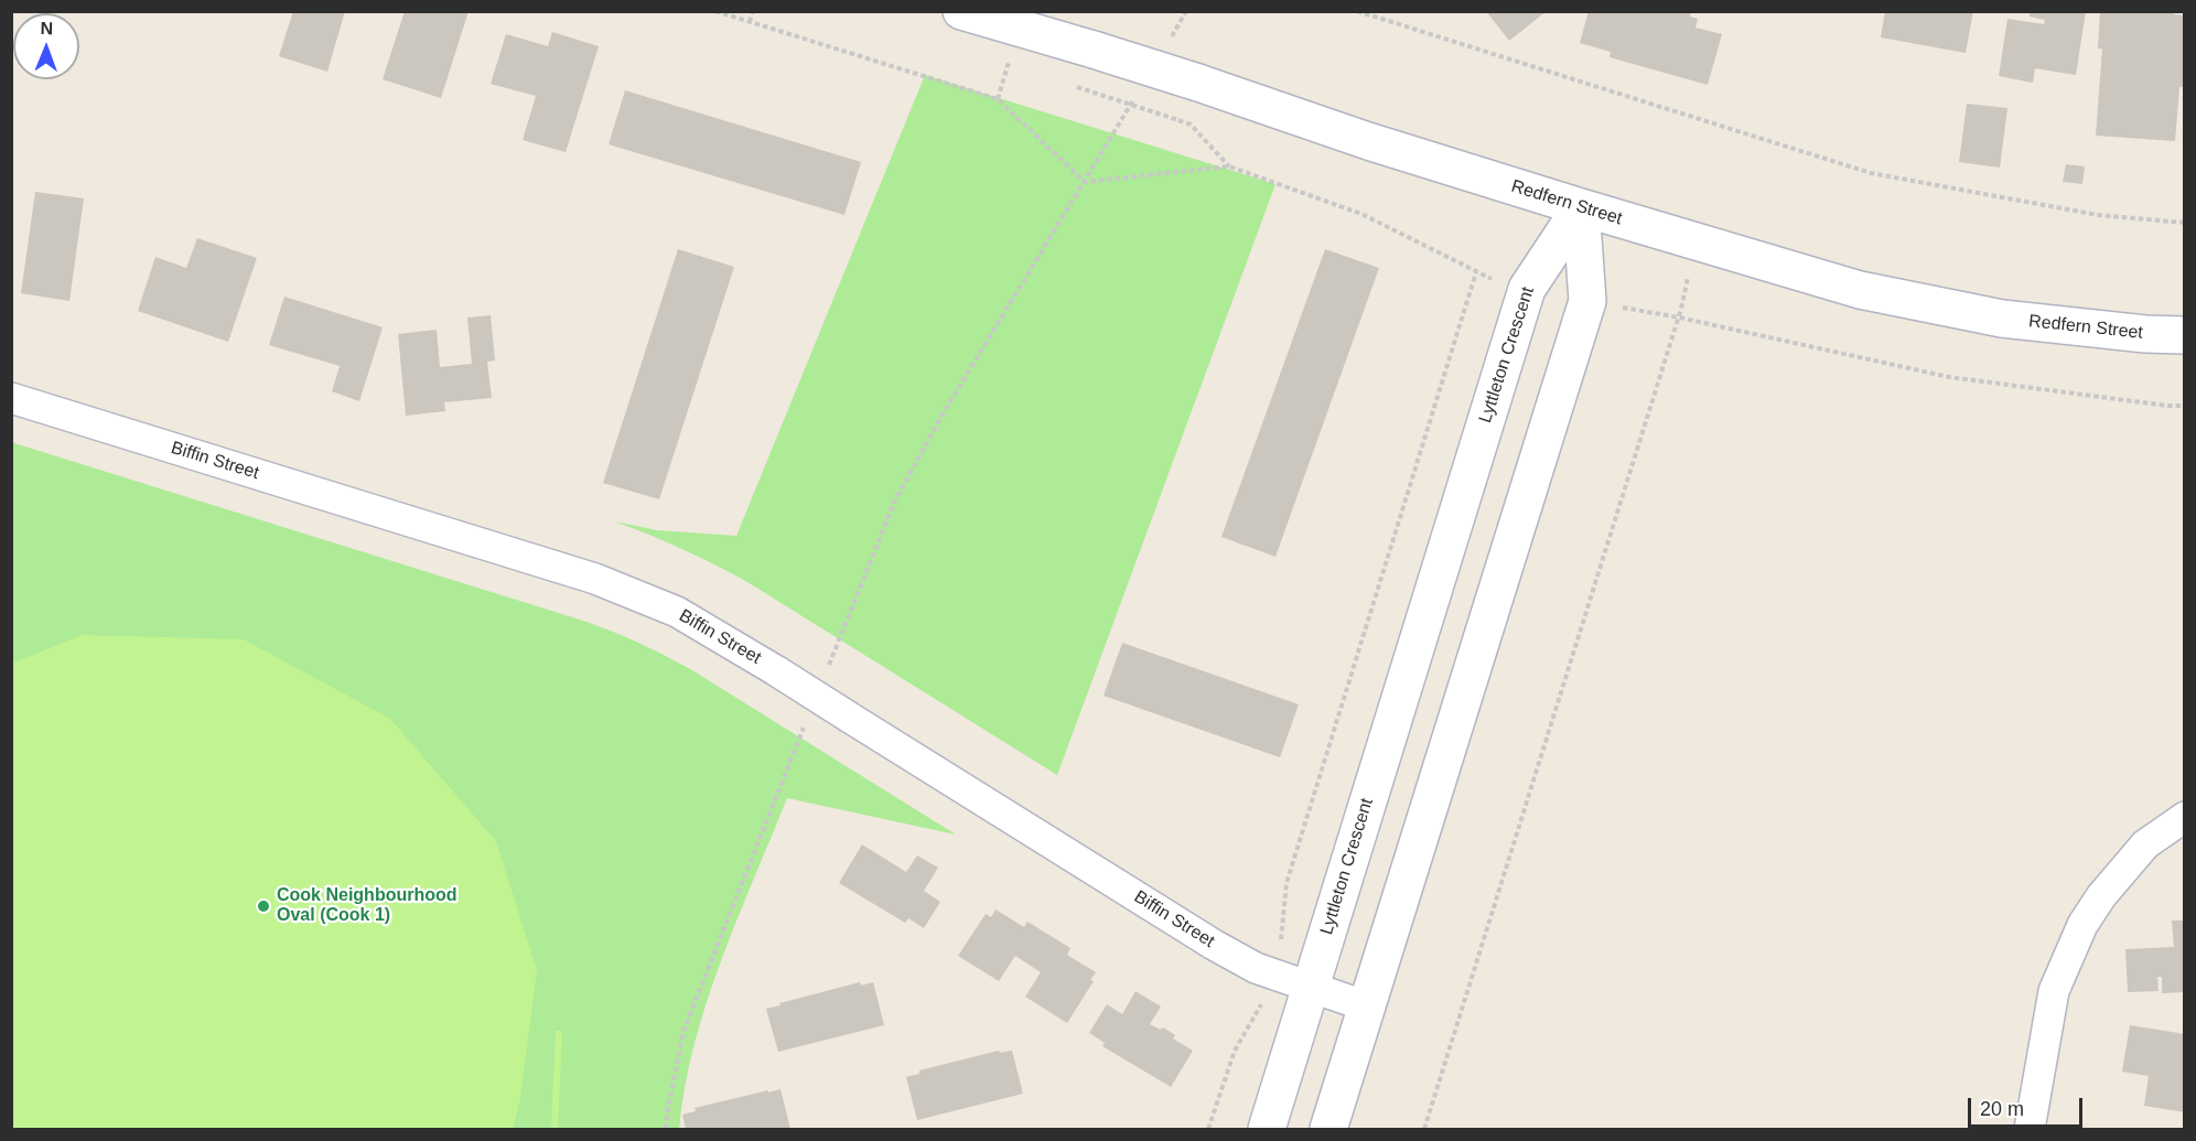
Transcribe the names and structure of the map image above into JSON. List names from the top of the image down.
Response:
{
  "streets": {
    "street": ["Redfern Street", "Lyttleton Crescent", "Biffin Street"]
  },
  "crossings": [
    ["Redfern Street", "Lyttleton Crescent"],
    ["Lyttleton Crescent", "Biffin Street"]
  ],
  "places": ["Cook Neighbourhood Oval (Cook 1)"],
  "scale_bar": "20 m",
  "north": "top"
}
